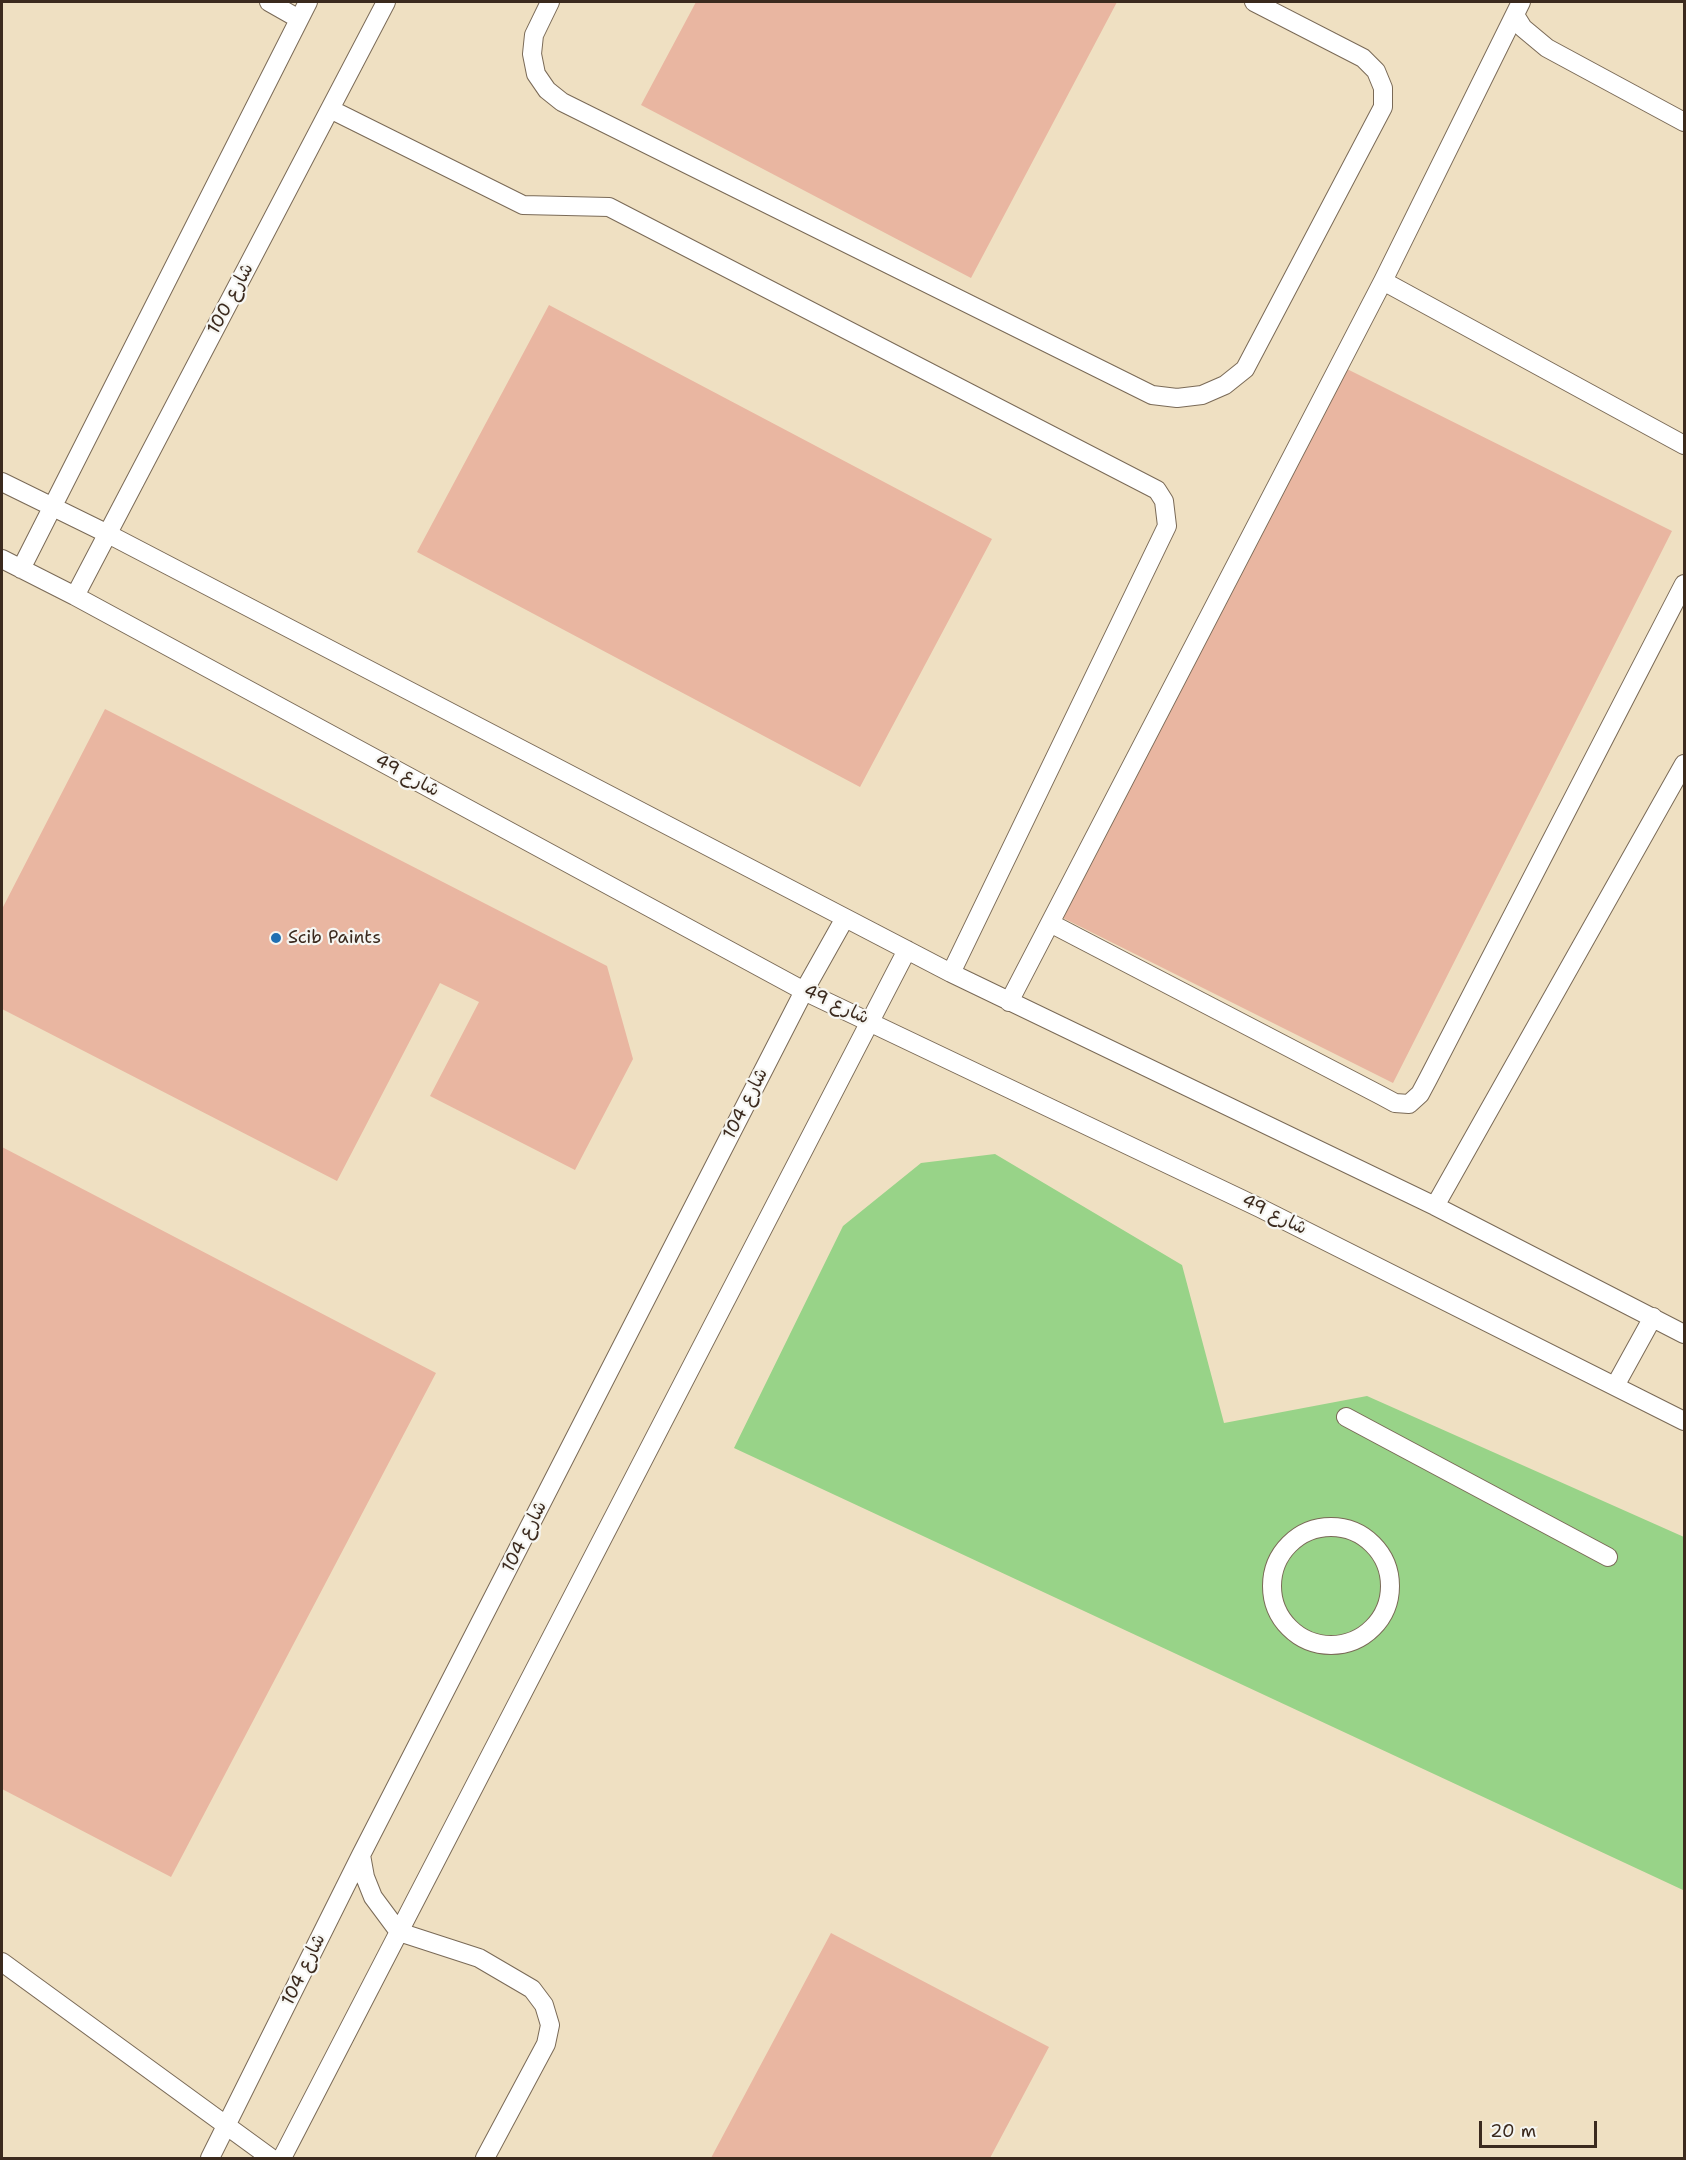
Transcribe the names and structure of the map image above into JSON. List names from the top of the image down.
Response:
{
  "streets": {
    "lane": ["شارع 100", "شارع 49", "شارع 104"]
  },
  "crossings": [
    ["شارع 100", "شارع 49"],
    ["شارع 49", "شارع 104"]
  ],
  "places": ["Scib Paints"],
  "scale_bar": "20 m"
}
